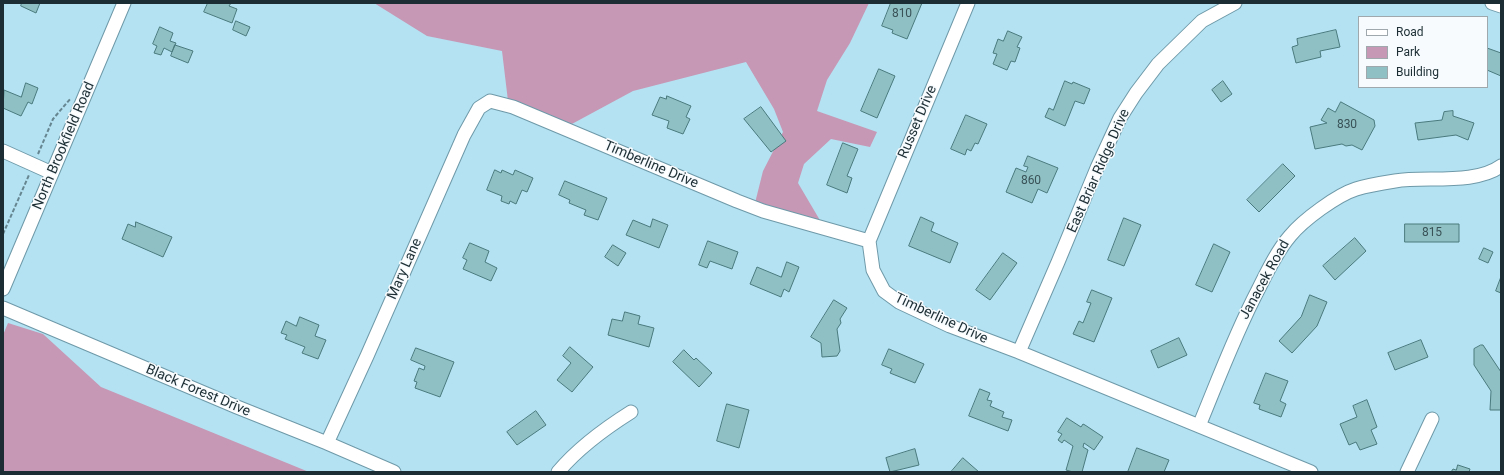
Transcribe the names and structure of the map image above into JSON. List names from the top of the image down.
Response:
{
  "streets": {
    "street": [
      "Russet Drive",
      "North Brookfield Road",
      "Timberline Drive",
      "East Briar Ridge Drive",
      "Mary Lane",
      "Janacek Road",
      "Black Forest Drive"
    ]
  },
  "crossings": [
    ["Russet Drive", "Timberline Drive"],
    ["Timberline Drive", "East Briar Ridge Drive"],
    ["Timberline Drive", "Mary Lane"],
    ["Timberline Drive", "Janacek Road"],
    ["Mary Lane", "Black Forest Drive"]
  ],
  "house_numbers": [
    "810",
    "830",
    "860",
    "815"
  ],
  "legend": ["Road", "Park", "Building"]
}
